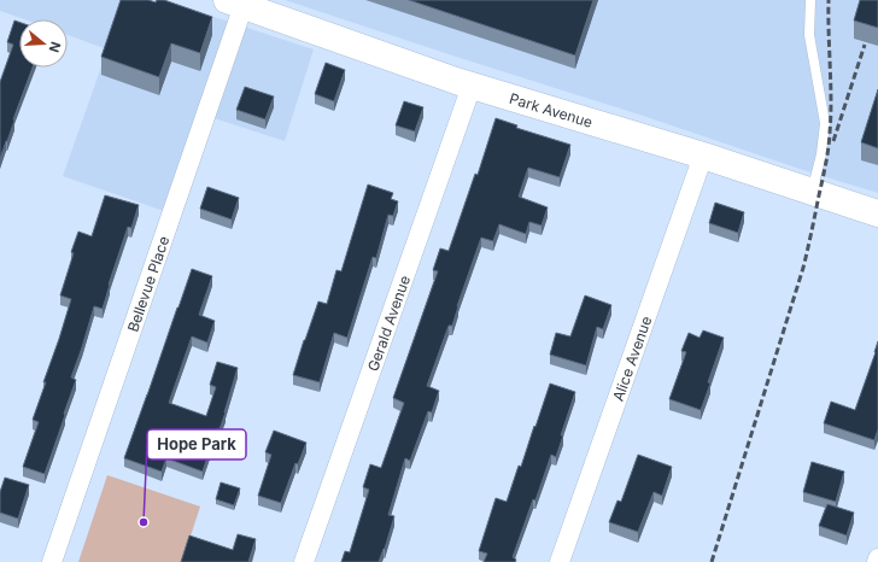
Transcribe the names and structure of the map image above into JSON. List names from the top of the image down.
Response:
{
  "streets": {
    "street": [
      "Park Avenue",
      "Bellevue Place",
      "Gerald Avenue",
      "Alice Avenue"
    ]
  },
  "crossings": [
    ["Park Avenue", "Bellevue Place"],
    ["Park Avenue", "Gerald Avenue"],
    ["Park Avenue", "Alice Avenue"]
  ],
  "places": ["Hope Park"],
  "north": "right"
}
